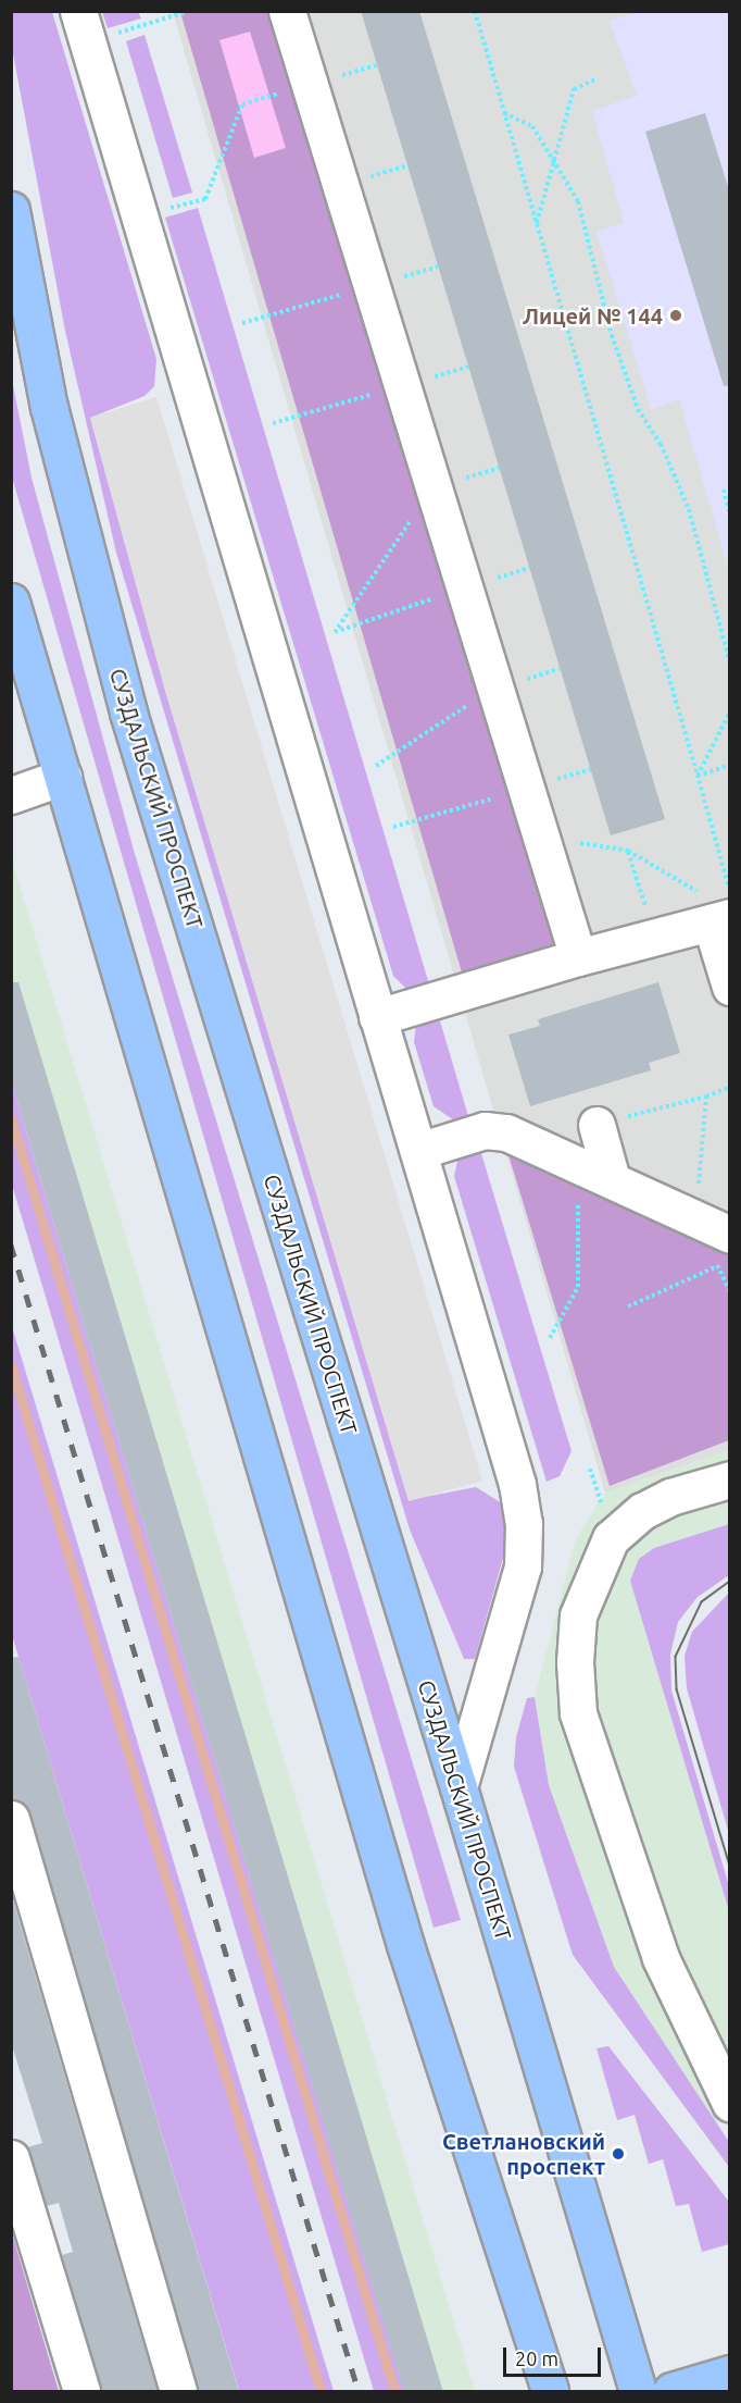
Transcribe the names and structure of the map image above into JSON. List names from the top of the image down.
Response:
{
  "streets": {
    "main road": ["СУЗДАЛЬСКИЙ ПРОСПЕКТ"]
  },
  "places": ["Лицей № 144", "Светлановский проспект"],
  "scale_bar": "20 m"
}
